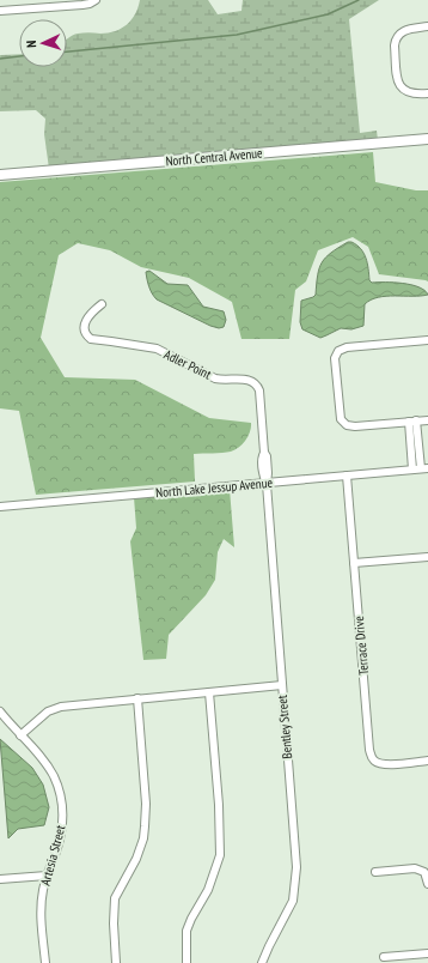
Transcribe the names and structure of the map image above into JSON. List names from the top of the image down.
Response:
{
  "streets": {
    "main road": ["North Central Avenue"],
    "street": [
      "Adler Point",
      "North Lake Jessup Avenue",
      "Terrace Drive",
      "Bentley Street",
      "Artesia Street"
    ]
  },
  "crossings": [
    ["Adler Point", "North Lake Jessup Avenue"],
    ["Adler Point", "Bentley Street"],
    ["North Lake Jessup Avenue", "Terrace Drive"],
    ["North Lake Jessup Avenue", "Bentley Street"]
  ],
  "north": "left"
}
